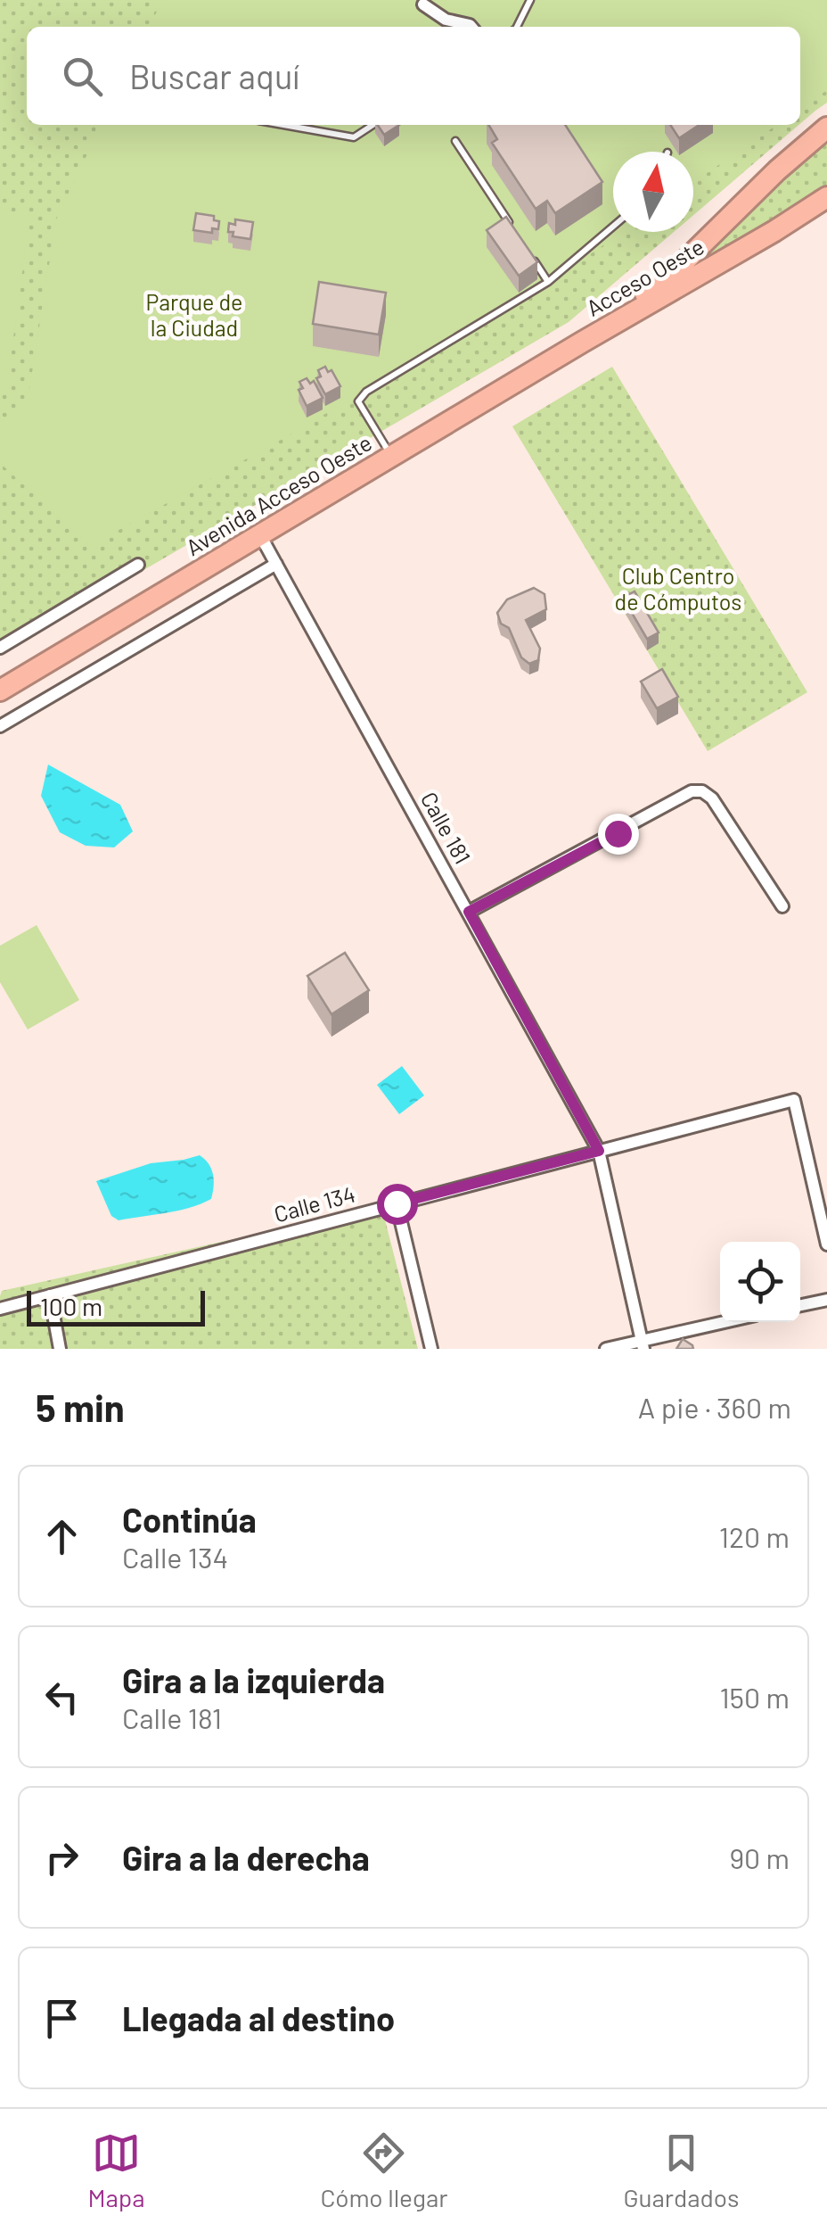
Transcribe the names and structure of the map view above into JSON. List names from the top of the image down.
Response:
{
  "streets": {
    "highway": ["Acceso Oeste", "Avenida Acceso Oeste"],
    "street": ["Calle 181", "Calle 134"]
  },
  "crossings": [
    ["Acceso Oeste", "Avenida Acceso Oeste"],
    ["Avenida Acceso Oeste", "Calle 181"],
    ["Calle 181", "Calle 134"]
  ],
  "parks": ["Parque de la Ciudad", "Club Centro de Cómputos"],
  "scale_bar": "100 m",
  "north": "top",
  "page": {
    "search": "Buscar aquí",
    "scale": "100 m",
    "heading": ["5 min", "A pie · 360 m"],
    "list": [
      ["Continúa", "Calle 134", "120 m"],
      ["Gira a la izquierda", "Calle 181", "150 m"],
      ["Gira a la derecha", "90 m"],
      "Llegada al destino"
    ],
    "nav": ["Mapa", "Cómo llegar", "Guardados"]
  }
}
